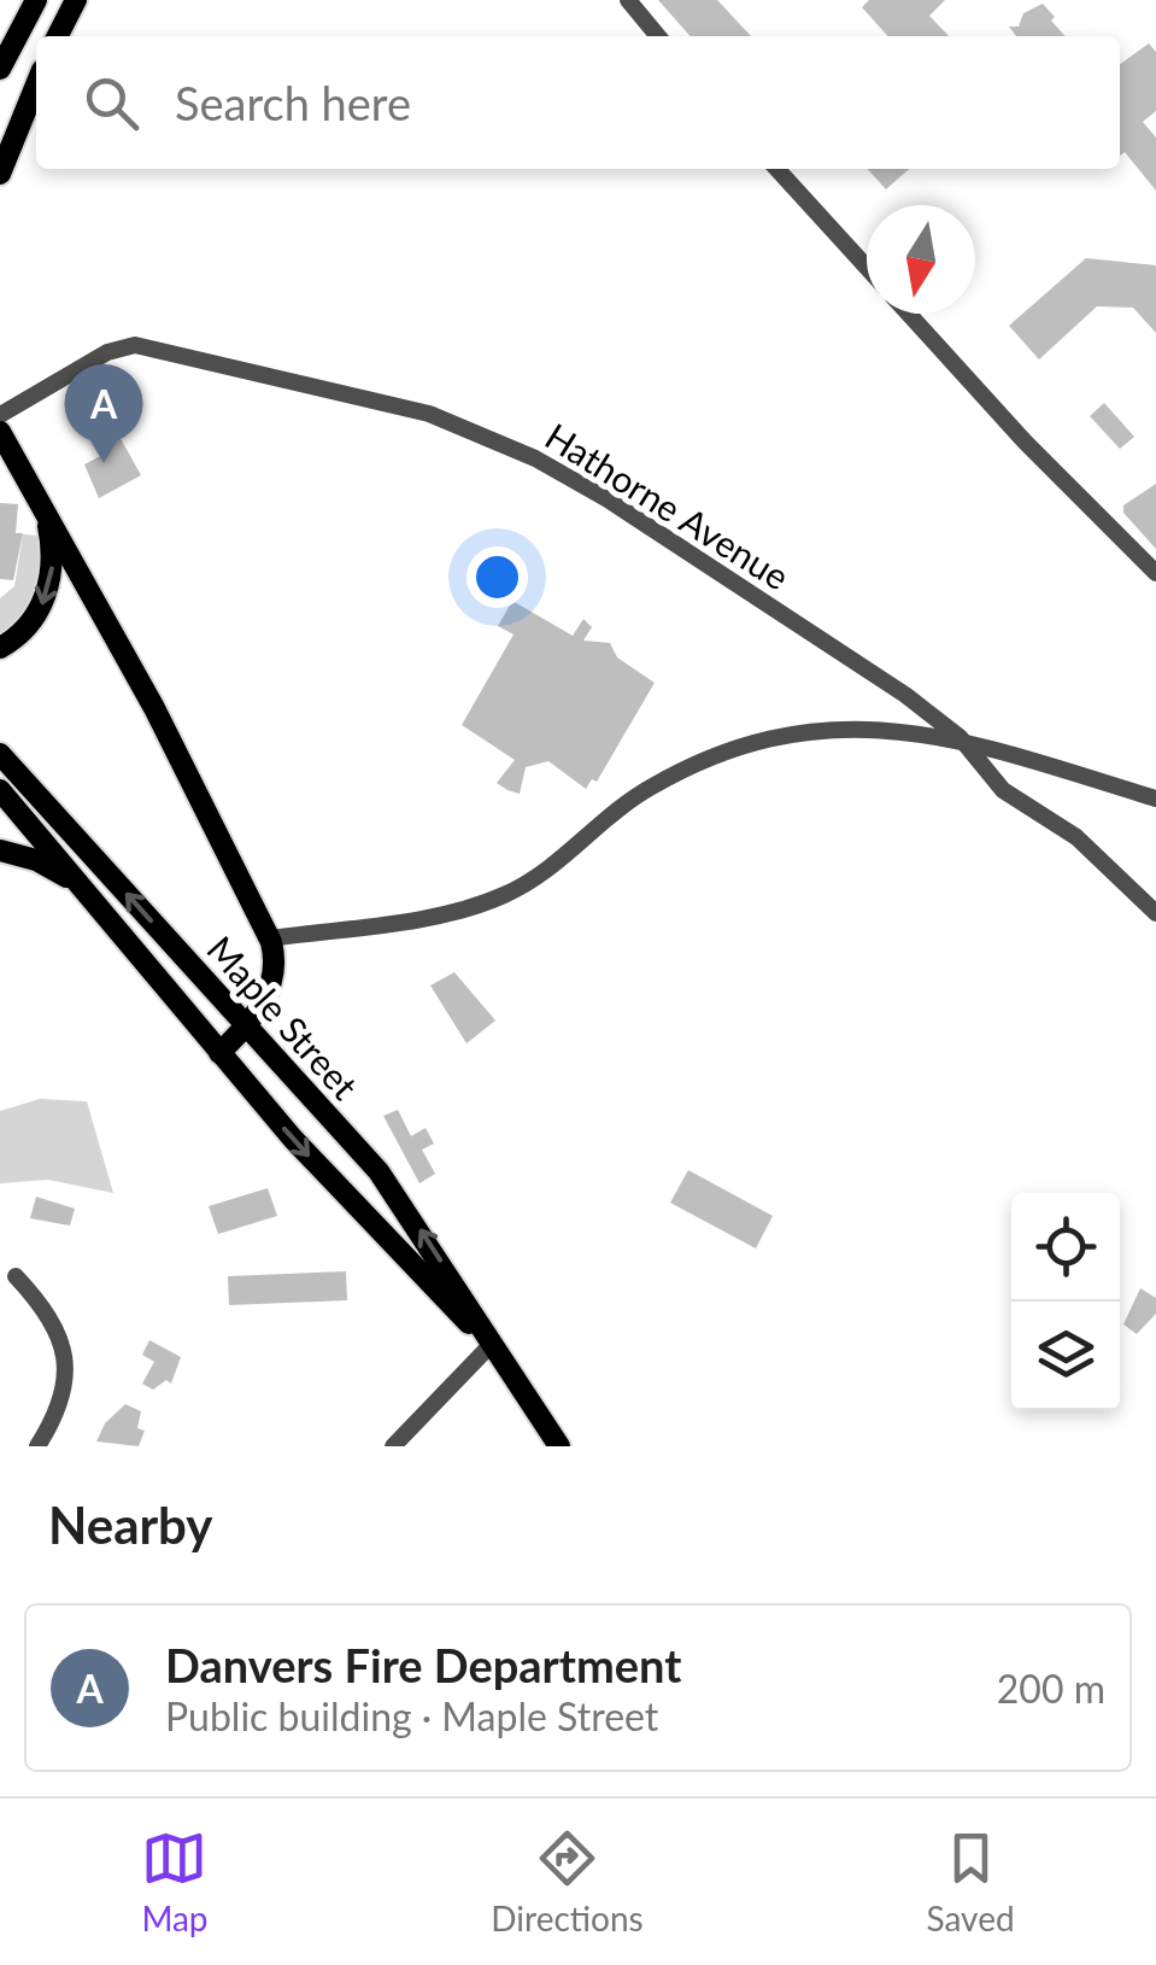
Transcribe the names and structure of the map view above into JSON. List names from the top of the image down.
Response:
{
  "streets": {
    "main road": ["Maple Street"],
    "street": ["Hathorne Avenue"]
  },
  "north": "bottom",
  "page": {
    "search": "Search here",
    "pins": "A",
    "heading": "Nearby",
    "list": [
      {
        "mark": "A",
        "name": "Danvers Fire Department",
        "note": "Public building · Maple Street",
        "value": "200 m"
      }
    ],
    "nav": ["Map", "Directions", "Saved"]
  }
}
